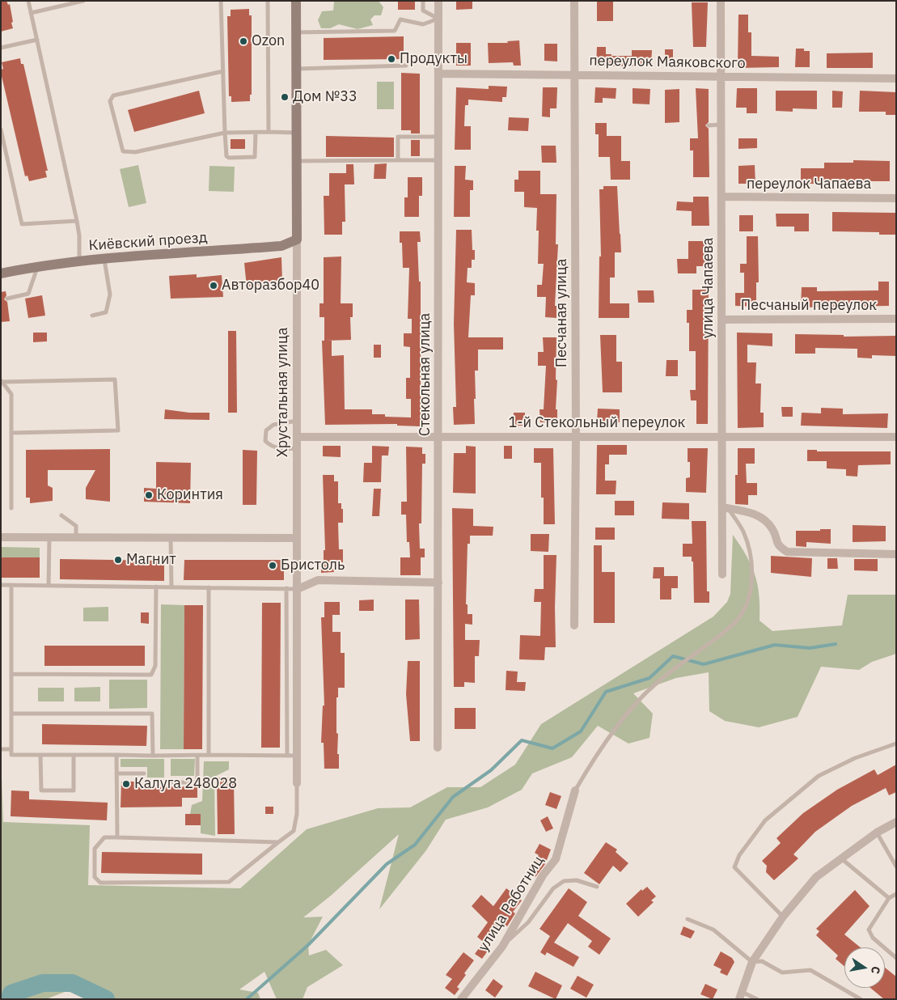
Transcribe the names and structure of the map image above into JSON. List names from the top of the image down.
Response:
{
  "streets": {
    "main road": ["Киёвский проезд", "Хрустальная улица"],
    "street": [
      "переулок Маяковского",
      "переулок Чапаева",
      "улица Чапаева",
      "Песчаный переулок",
      "Песчаная улица",
      "Стекольная улица",
      "1-й Стекольный переулок",
      "улица Работниц"
    ]
  },
  "crossings": [
    ["переулок Маяковского", "улица Чапаева"],
    ["переулок Маяковского", "Песчаная улица"],
    ["переулок Маяковского", "Стекольная улица"],
    ["переулок Чапаева", "улица Чапаева"],
    ["Киёвский проезд", "Хрустальная улица"],
    ["улица Чапаева", "Песчаный переулок"],
    ["улица Чапаева", "1-й Стекольный переулок"],
    ["Песчаная улица", "1-й Стекольный переулок"],
    ["Стекольная улица", "1-й Стекольный переулок"],
    ["Хрустальная улица", "1-й Стекольный переулок"]
  ],
  "places": [
    "Ozon",
    "Продукты",
    "Дом №33",
    "Авторазбор40",
    "Коринтия",
    "Магнит",
    "Бристоль",
    "Калуга 248028"
  ],
  "north": "right"
}
